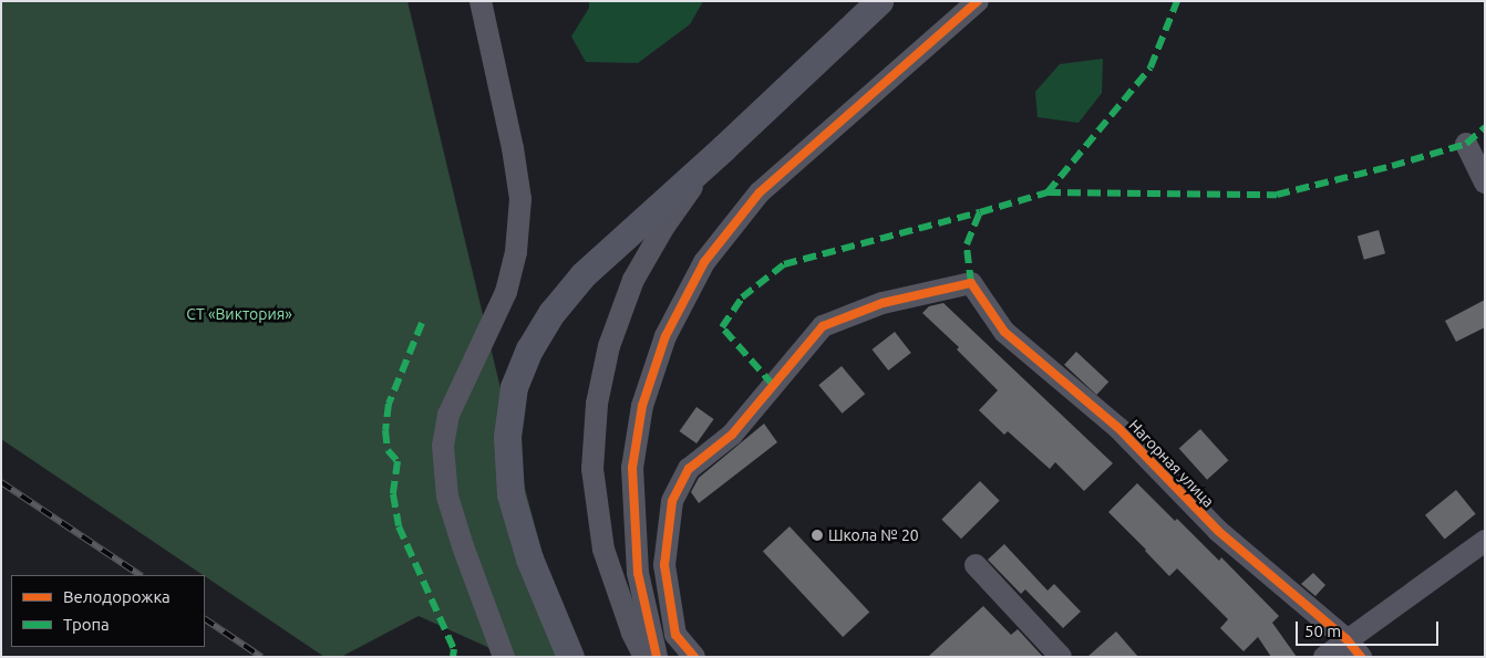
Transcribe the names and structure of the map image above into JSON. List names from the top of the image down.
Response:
{
  "streets": {
    "street": ["Нагорная улица"]
  },
  "parks": ["СТ «Виктория»"],
  "places": ["Школа № 20"],
  "legend": ["Велодорожка", "Тропа"],
  "scale_bar": "50 m"
}
